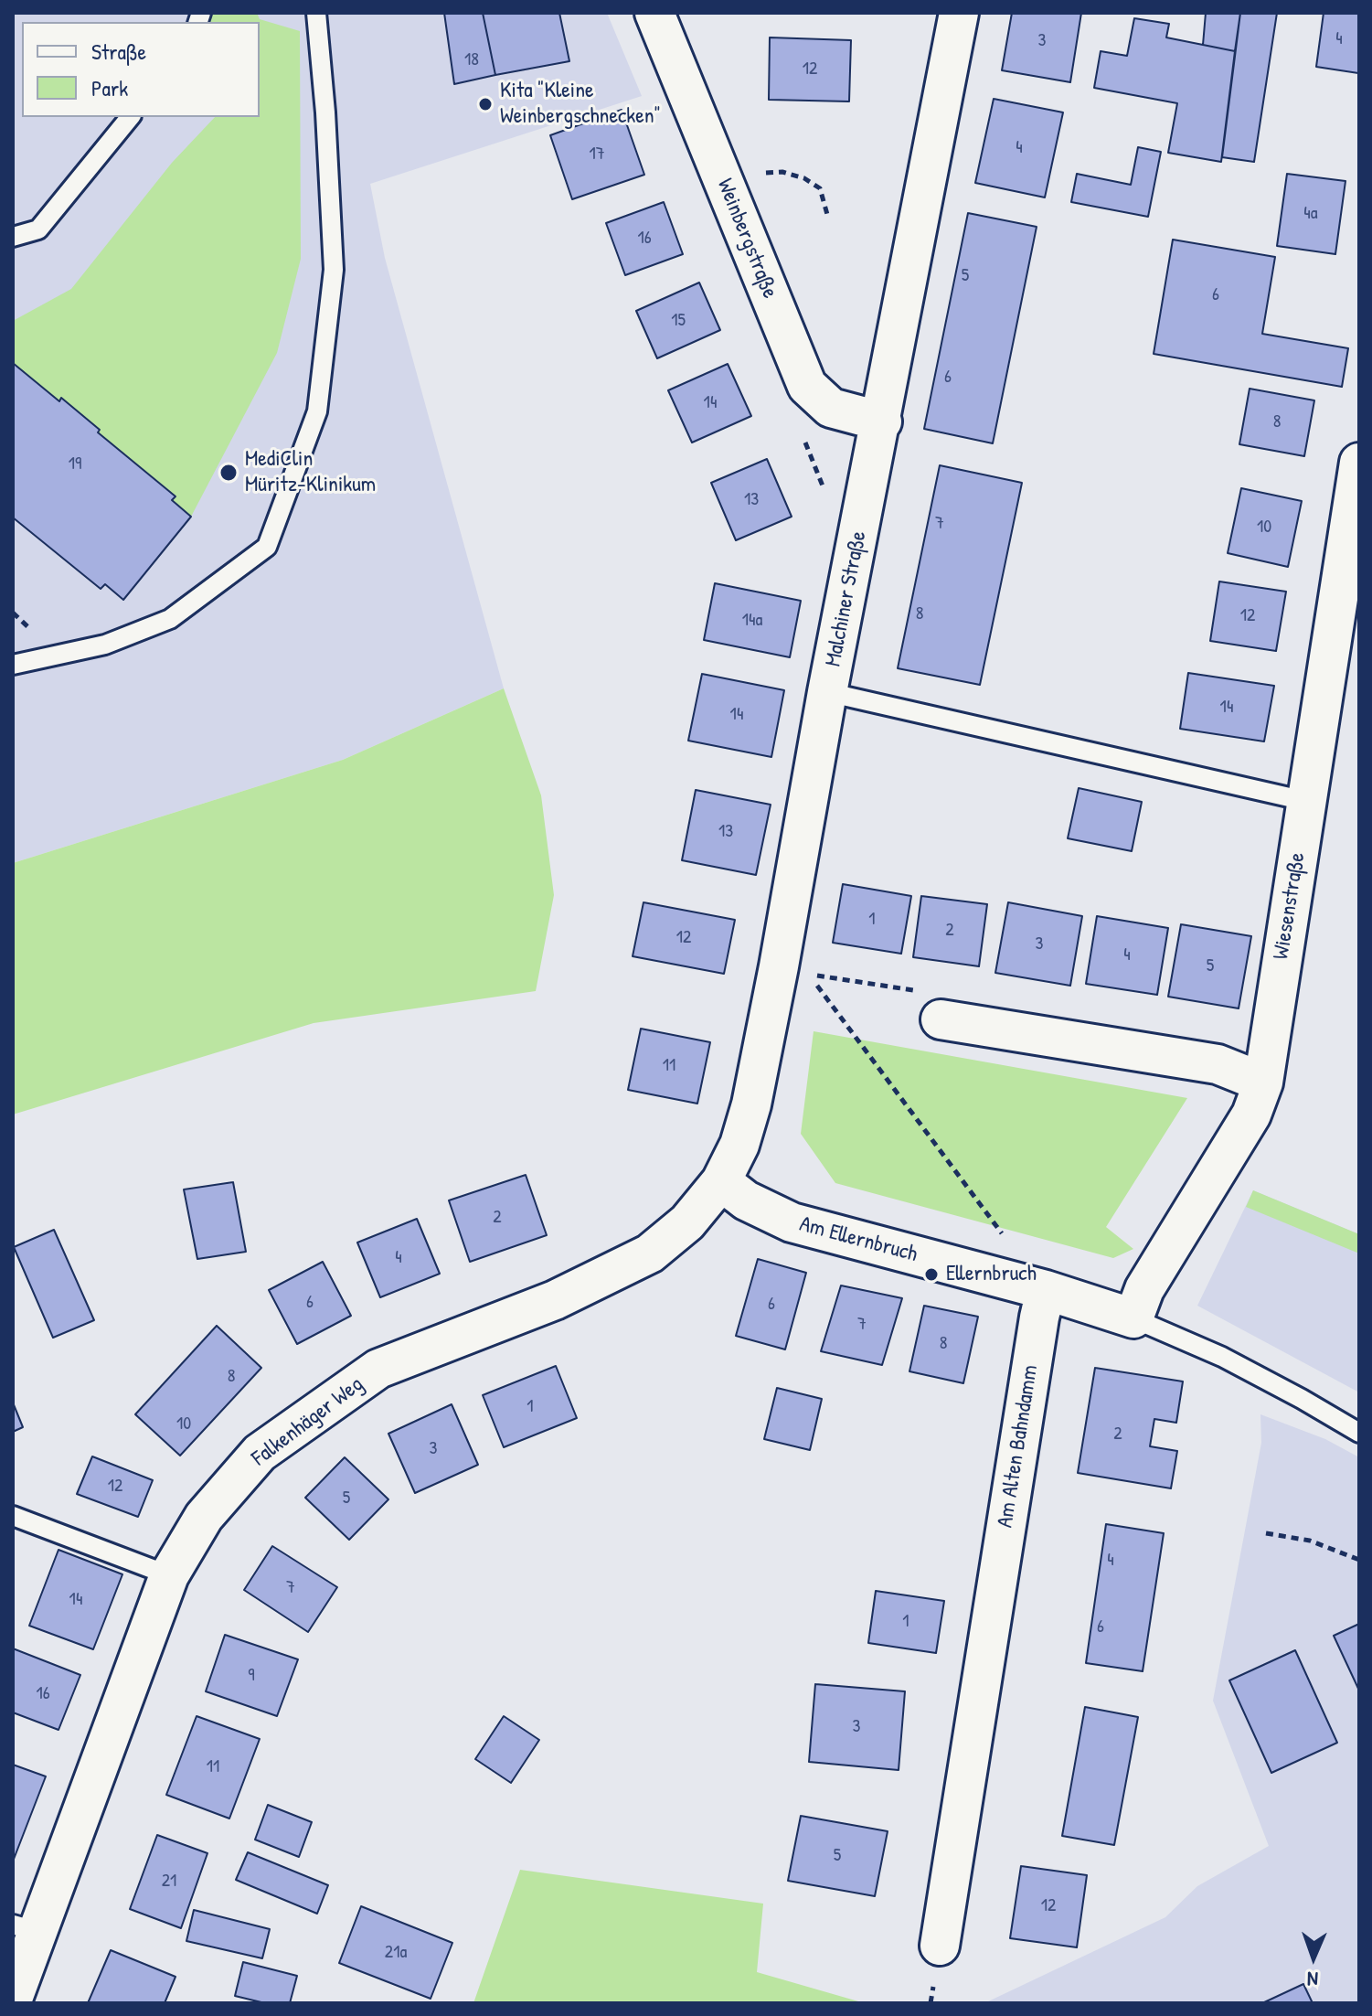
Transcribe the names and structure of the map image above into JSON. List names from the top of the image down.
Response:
{
  "streets": {
    "street": [
      "Weinbergstraße",
      "Malchiner Straße",
      "Wiesenstraße",
      "Am Ellernbruch",
      "Falkenhäger Weg",
      "Am Alten Bahndamm"
    ]
  },
  "crossings": [
    ["Weinbergstraße", "Malchiner Straße"],
    ["Malchiner Straße", "Am Ellernbruch"],
    ["Malchiner Straße", "Falkenhäger Weg"],
    ["Am Ellernbruch", "Falkenhäger Weg"],
    ["Am Ellernbruch", "Am Alten Bahndamm"]
  ],
  "places": ["Kita \"Kleine Weinbergschnecken\"", "MediClin Müritz-Klinikum", "Ellernbruch"],
  "house_numbers": [
    "4",
    "3",
    "18",
    "12",
    "4",
    "17",
    "4a",
    "16",
    "5",
    "6",
    "15",
    "6",
    "14",
    "8",
    "19",
    "13",
    "7",
    "10",
    "8",
    "12",
    "14a",
    "14",
    "14",
    "13",
    "1",
    "2",
    "12",
    "3",
    "4",
    "5",
    "11",
    "2",
    "4",
    "6",
    "6",
    "7",
    "8",
    "8",
    "1",
    "10",
    "2",
    "3",
    "12",
    "5",
    "4",
    "7",
    "14",
    "1",
    "6",
    "9",
    "16",
    "3",
    "11",
    "5",
    "21",
    "12",
    "21a"
  ],
  "legend": ["Straße", "Park"],
  "north": "bottom"
}
